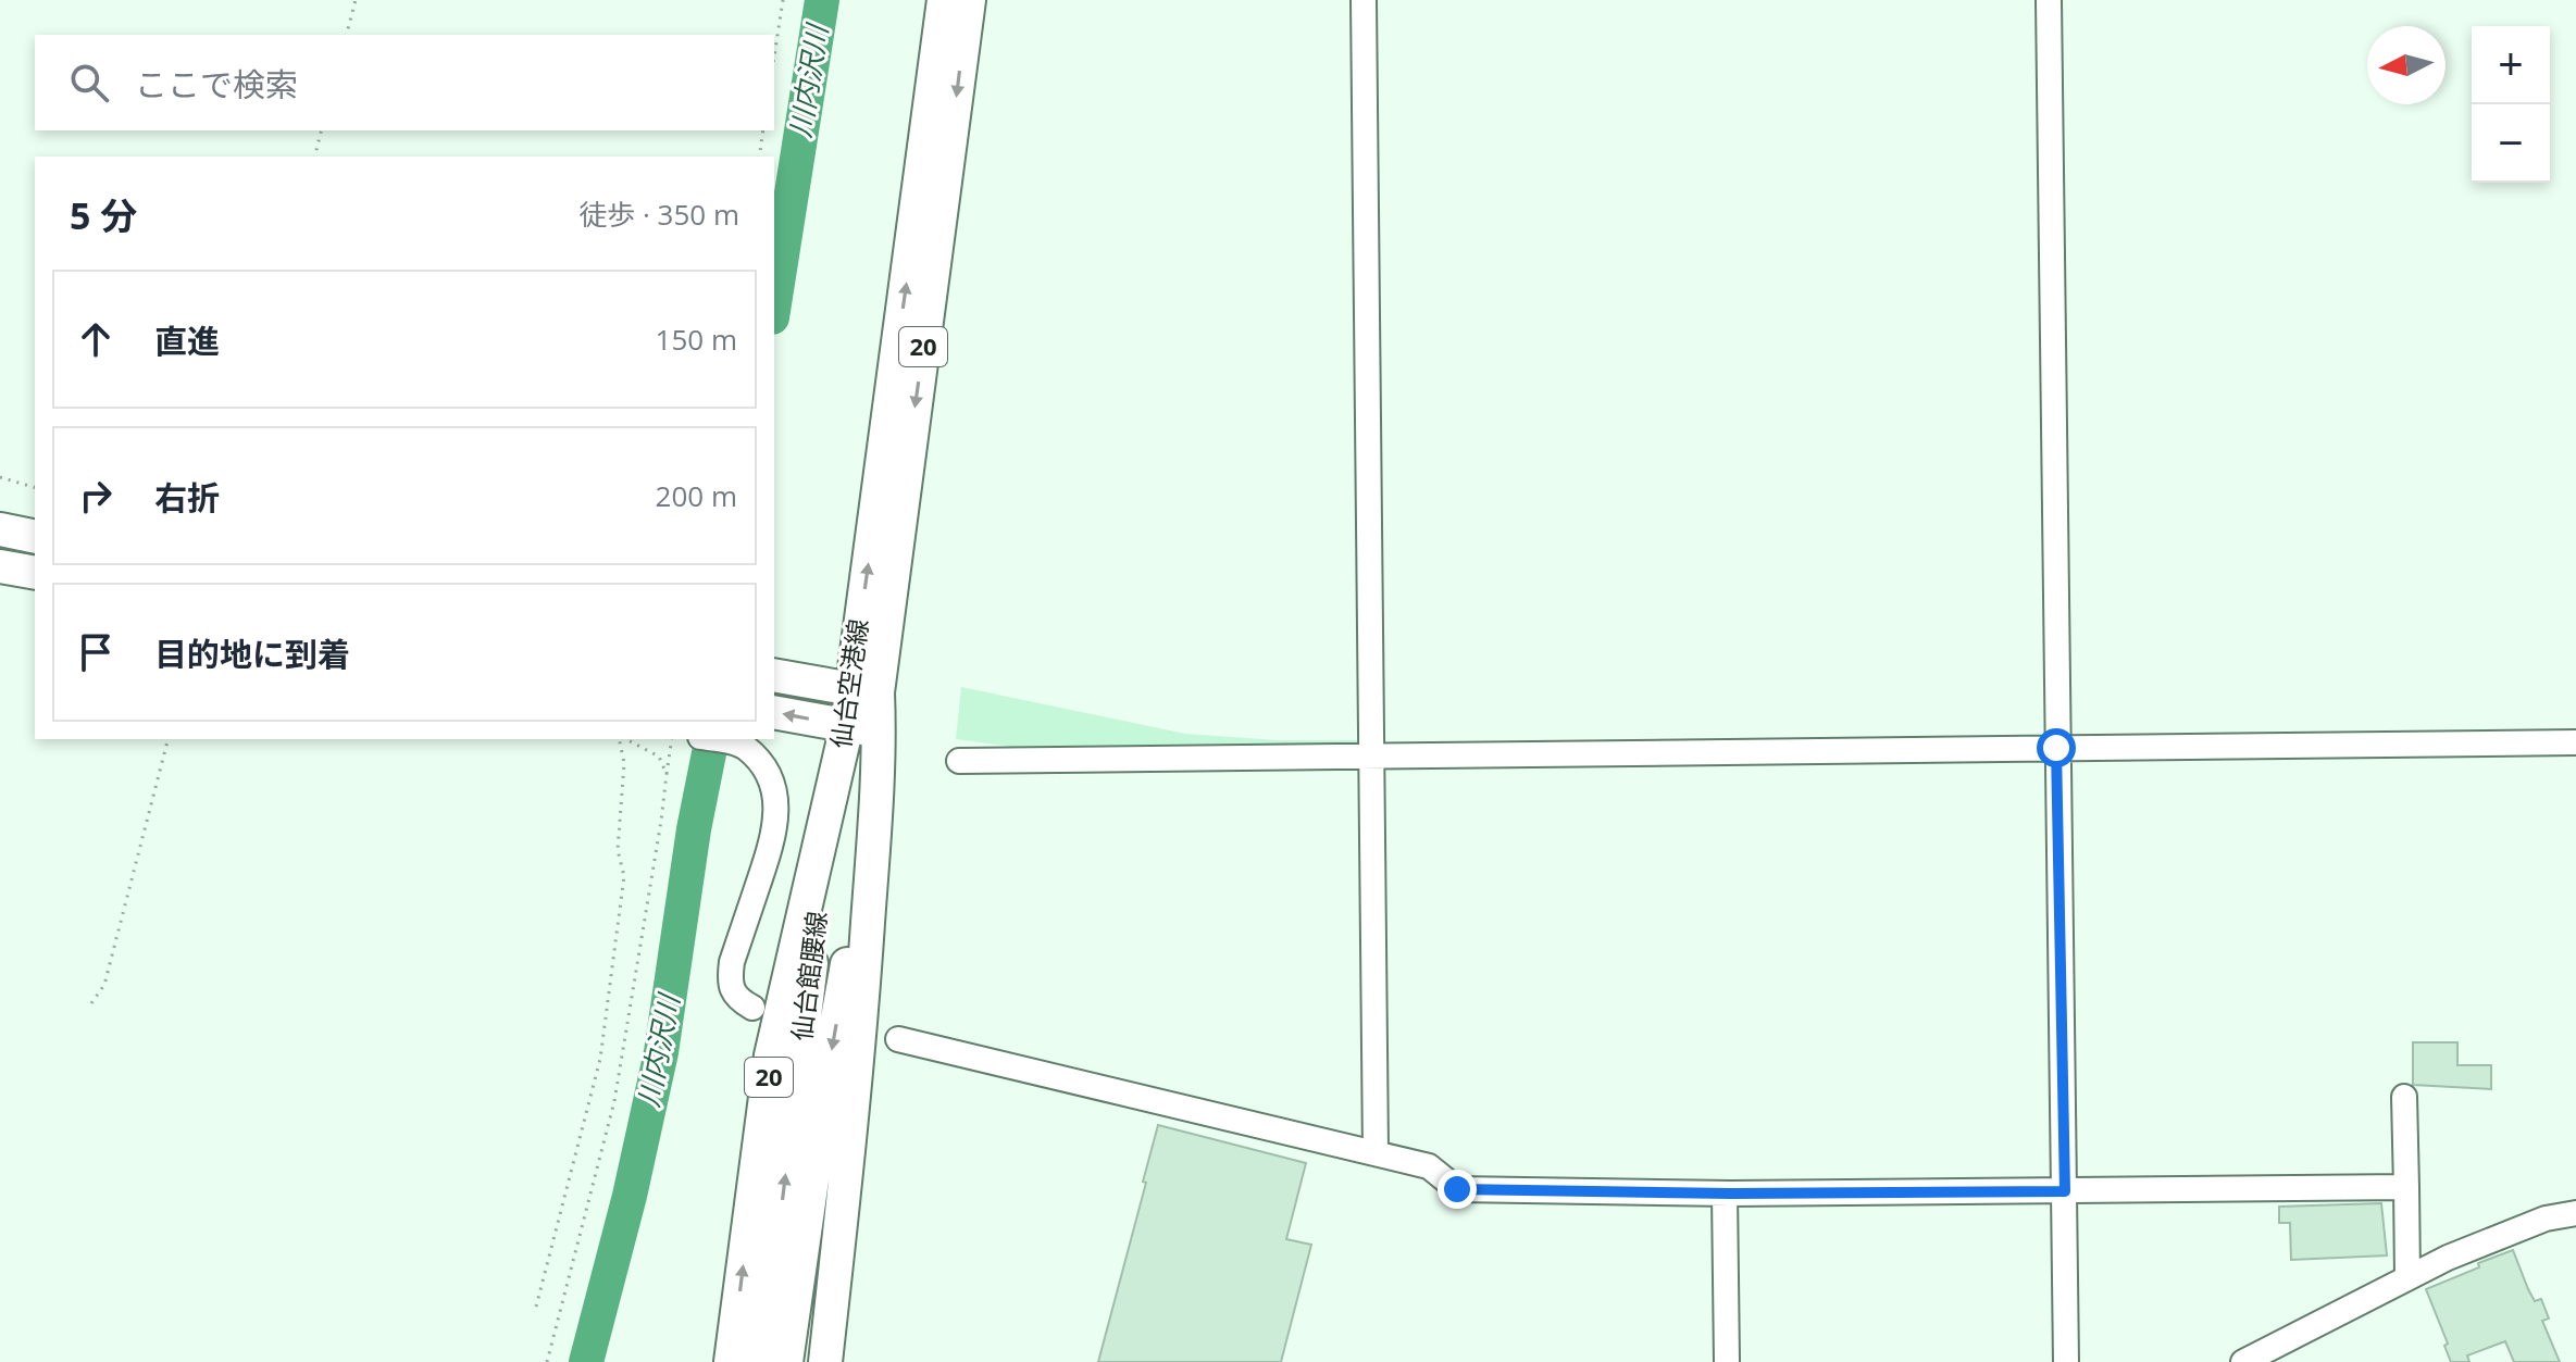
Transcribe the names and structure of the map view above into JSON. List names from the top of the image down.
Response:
{
  "streets": {
    "main road": ["20", "仙台空港線", "仙台館腰線"]
  },
  "crossings": [
    ["仙台空港線", "仙台館腰線"]
  ],
  "water": ["川内沢川"],
  "north": "left",
  "page": {
    "map_buttons": ["+", "−"],
    "search": "ここで検索",
    "heading": ["5 分", "徒歩 · 350 m"],
    "list": [
      ["直進", "150 m"],
      ["右折", "200 m"],
      "目的地に到着"
    ]
  }
}
